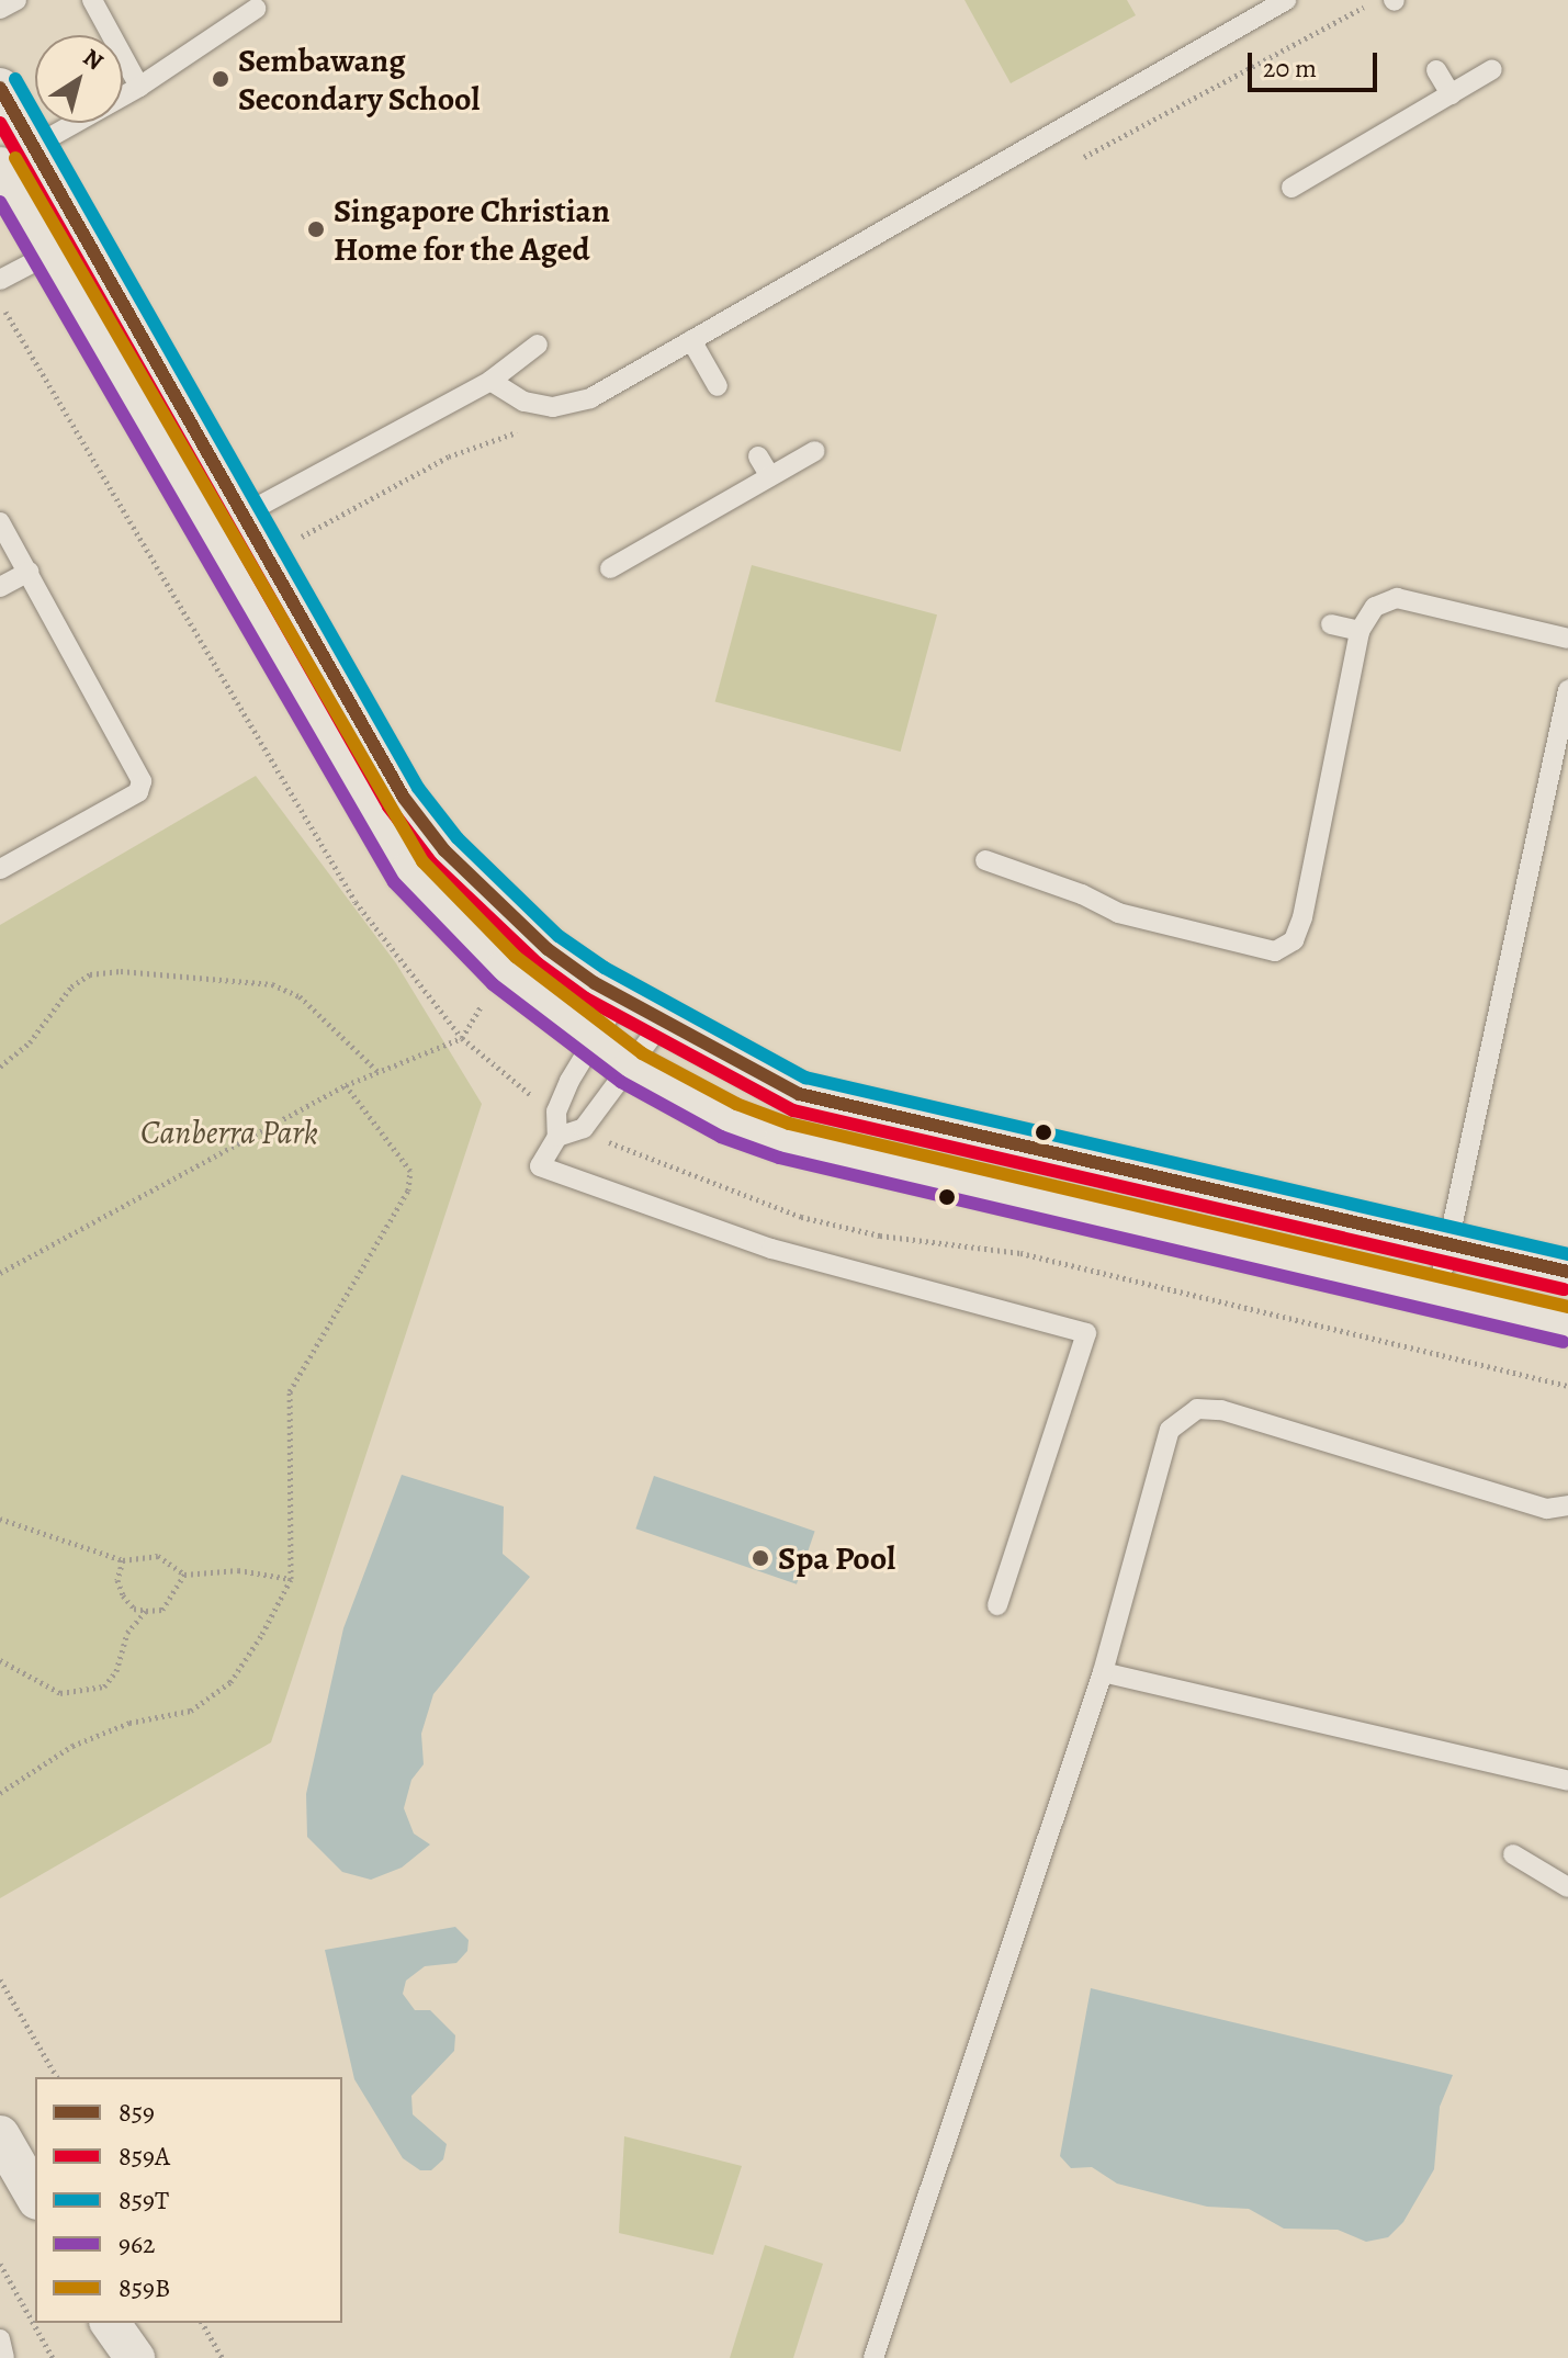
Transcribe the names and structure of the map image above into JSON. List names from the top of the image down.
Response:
{
  "parks": ["Canberra Park"],
  "places": ["Sembawang Secondary School", "Singapore Christian Home for the Aged", "Spa Pool"],
  "lines": [
    "transit line 859T",
    "transit line 859",
    "transit line 859A",
    "transit line 859B",
    "transit line 962"
  ],
  "legend": [
    "859",
    "859A",
    "859T",
    "962",
    "859B"
  ],
  "scale_bar": "20 m",
  "north": "top right"
}
